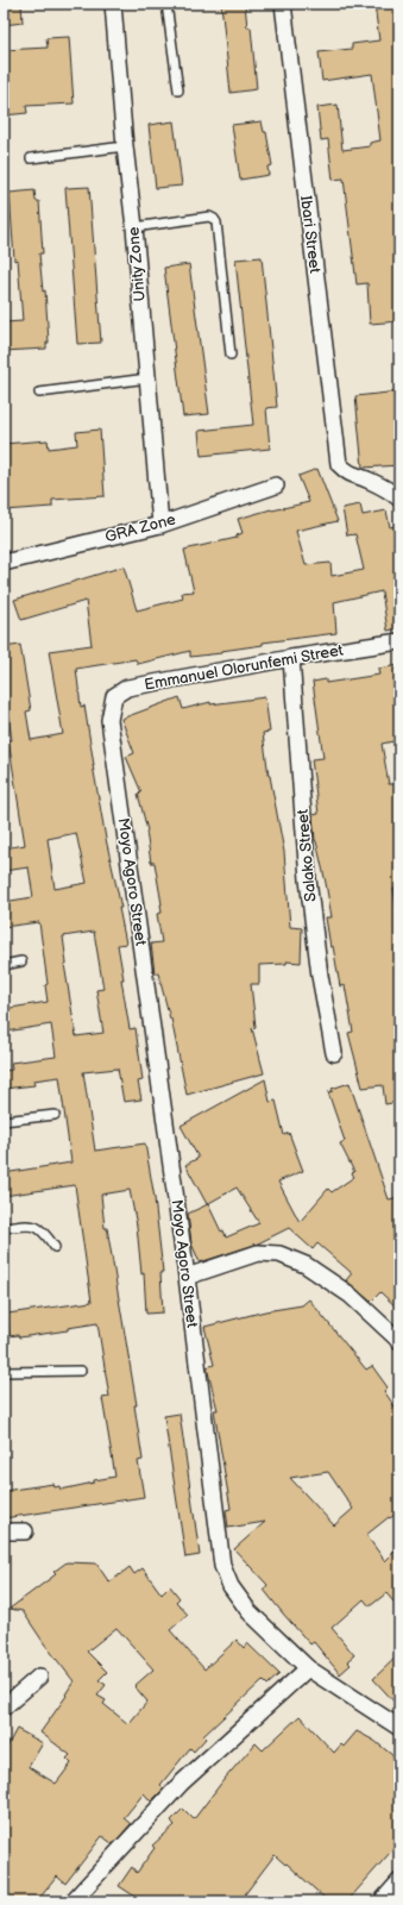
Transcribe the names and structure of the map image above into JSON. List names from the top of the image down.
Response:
{
  "streets": {
    "street": [
      "Ibari Street",
      "Unity Zone",
      "GRA Zone",
      "Emmanuel Olorunfemi Street",
      "Salako Street",
      "Moyo Agoro Street"
    ]
  },
  "crossings": [
    ["Unity Zone", "GRA Zone"],
    ["Emmanuel Olorunfemi Street", "Salako Street"],
    ["Emmanuel Olorunfemi Street", "Moyo Agoro Street"]
  ]
}
